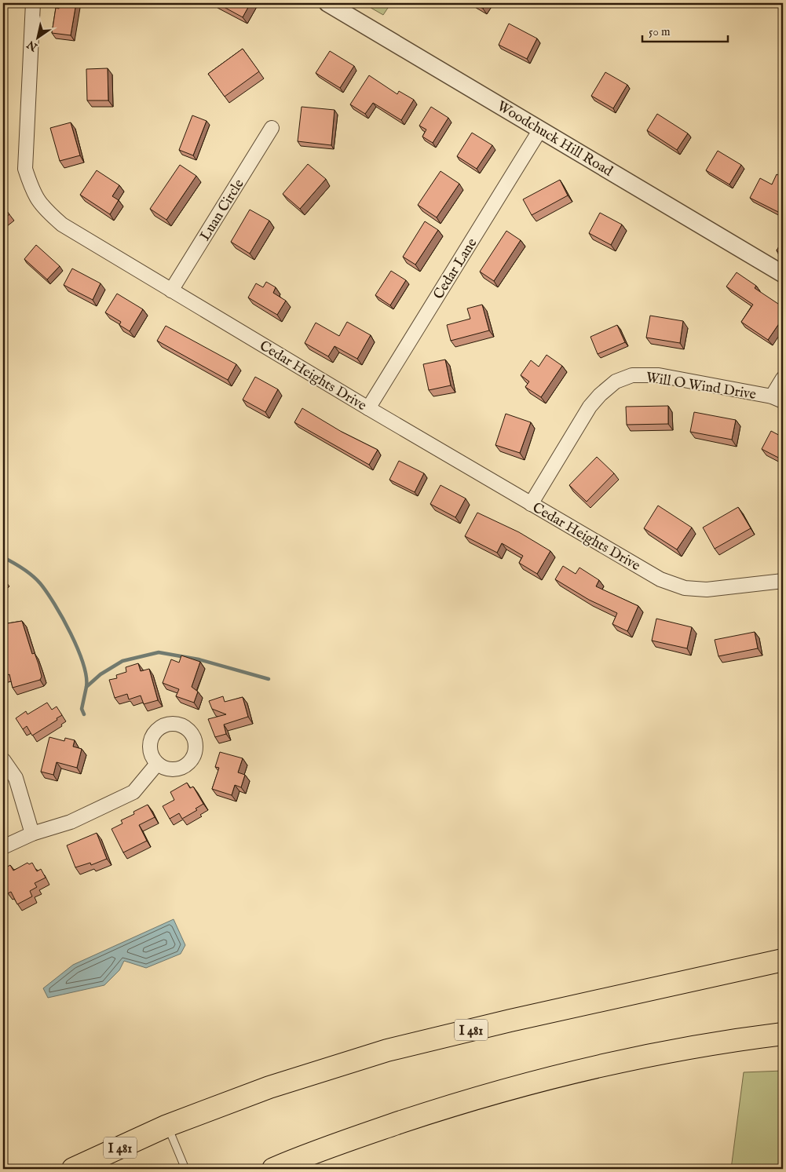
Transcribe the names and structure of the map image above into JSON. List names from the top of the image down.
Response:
{
  "streets": {
    "highway": ["I 481"],
    "street": [
      "Woodchuck Hill Road",
      "Luan Circle",
      "Cedar Lane",
      "Cedar Heights Drive",
      "Will O Wind Drive"
    ]
  },
  "crossings": [
    ["Woodchuck Hill Road", "Cedar Lane"],
    ["Luan Circle", "Cedar Heights Drive"],
    ["Cedar Lane", "Cedar Heights Drive"],
    ["Cedar Heights Drive", "Will O Wind Drive"]
  ],
  "scale_bar": "50 m",
  "north": "bottom left"
}
